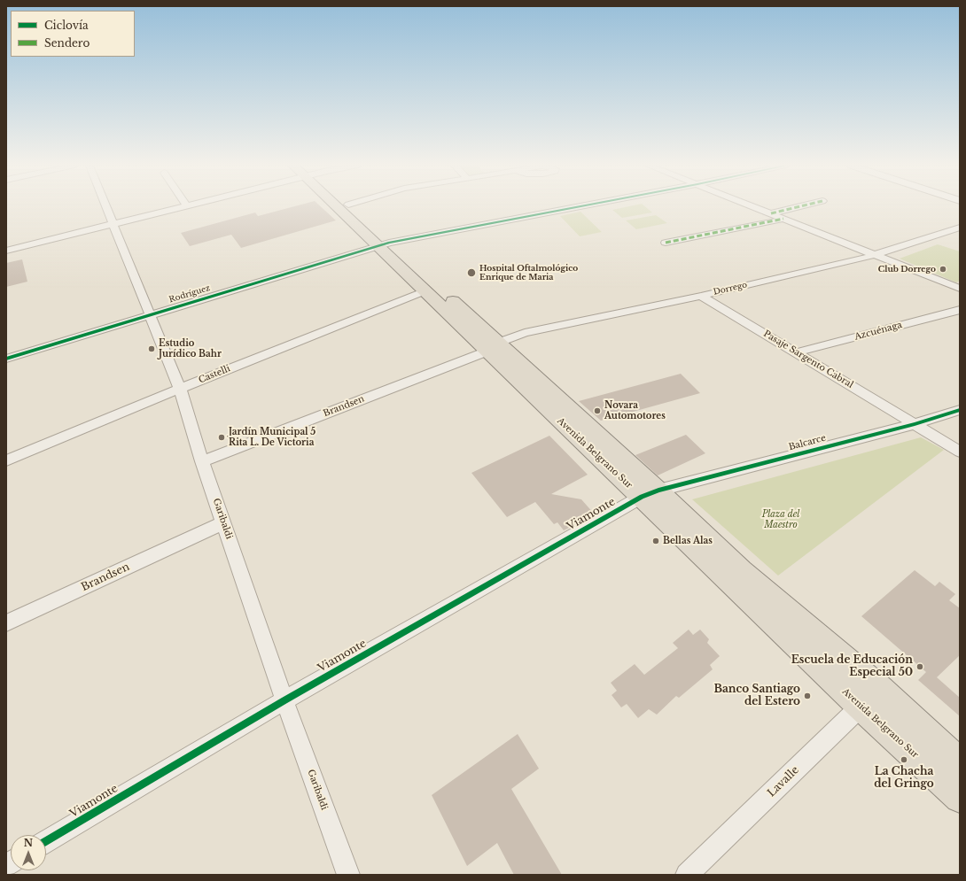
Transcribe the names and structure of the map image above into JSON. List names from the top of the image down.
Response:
{
  "streets": {
    "highway": ["Avenida Belgrano Sur"],
    "street": [
      "Dorrego",
      "Rodríguez",
      "Azcuénaga",
      "Pasaje Sargento Cabral",
      "Castelli",
      "Brandsen",
      "Balcarce",
      "Viamonte",
      "Garibaldi",
      "Lavalle"
    ]
  },
  "crossings": [
    ["Dorrego", "Pasaje Sargento Cabral"],
    ["Dorrego", "Brandsen"],
    ["Dorrego", "Avenida Belgrano Sur"],
    ["Rodríguez", "Avenida Belgrano Sur"],
    ["Rodríguez", "Garibaldi"],
    ["Azcuénaga", "Pasaje Sargento Cabral"],
    ["Pasaje Sargento Cabral", "Balcarce"],
    ["Castelli", "Avenida Belgrano Sur"],
    ["Castelli", "Garibaldi"],
    ["Brandsen", "Avenida Belgrano Sur"],
    ["Brandsen", "Garibaldi"],
    ["Balcarce", "Avenida Belgrano Sur"],
    ["Balcarce", "Viamonte"],
    ["Avenida Belgrano Sur", "Viamonte"],
    ["Avenida Belgrano Sur", "Lavalle"],
    ["Viamonte", "Garibaldi"]
  ],
  "parks": ["Plaza del Maestro"],
  "places": [
    "Club Dorrego",
    "Hospital Oftalmológico Enrique de Maria",
    "Estudio Jurídico Bahr",
    "Novara Automotores",
    "Jardín Municipal 5 Rita L. De Victoria",
    "Bellas Alas",
    "Escuela de Educación Especial 50",
    "Banco Santiago del Estero",
    "La Chacha del Gringo"
  ],
  "legend": ["Ciclovía", "Sendero"],
  "north": "top"
}
